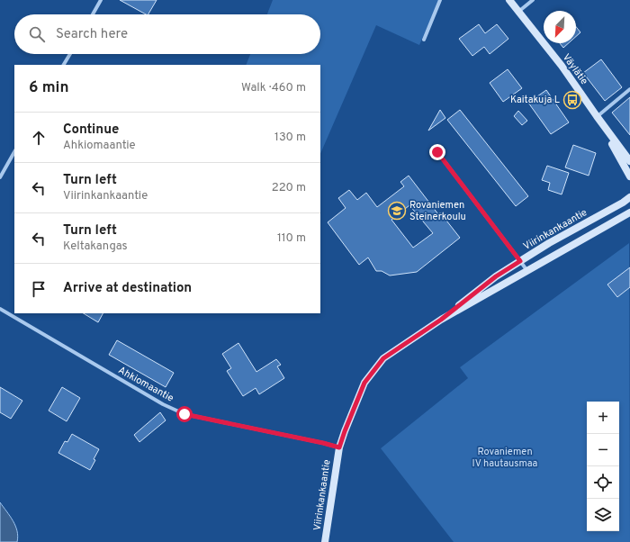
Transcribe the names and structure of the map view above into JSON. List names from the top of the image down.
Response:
{
  "streets": {
    "street": ["Väylätie", "Viirinkankaantie", "Ahkiomaantie"]
  },
  "crossings": [
    ["Viirinkankaantie", "Ahkiomaantie"]
  ],
  "parks": ["Rovaniemen IV hautausmaa"],
  "places": {
    "bus stop": ["Kaitakuja L"],
    "school or university": ["Rovaniemen Steinerkoulu"]
  },
  "north": "bottom left",
  "page": {
    "search": "Search here",
    "heading": ["6 min", "Walk · 460 m"],
    "list": [
      ["Continue", "Ahkiomaantie", "130 m"],
      ["Turn left", "Viirinkankaantie", "220 m"],
      ["Turn left", "Keltakangas", "110 m"],
      "Arrive at destination"
    ],
    "map_buttons": ["+", "−"]
  }
}
